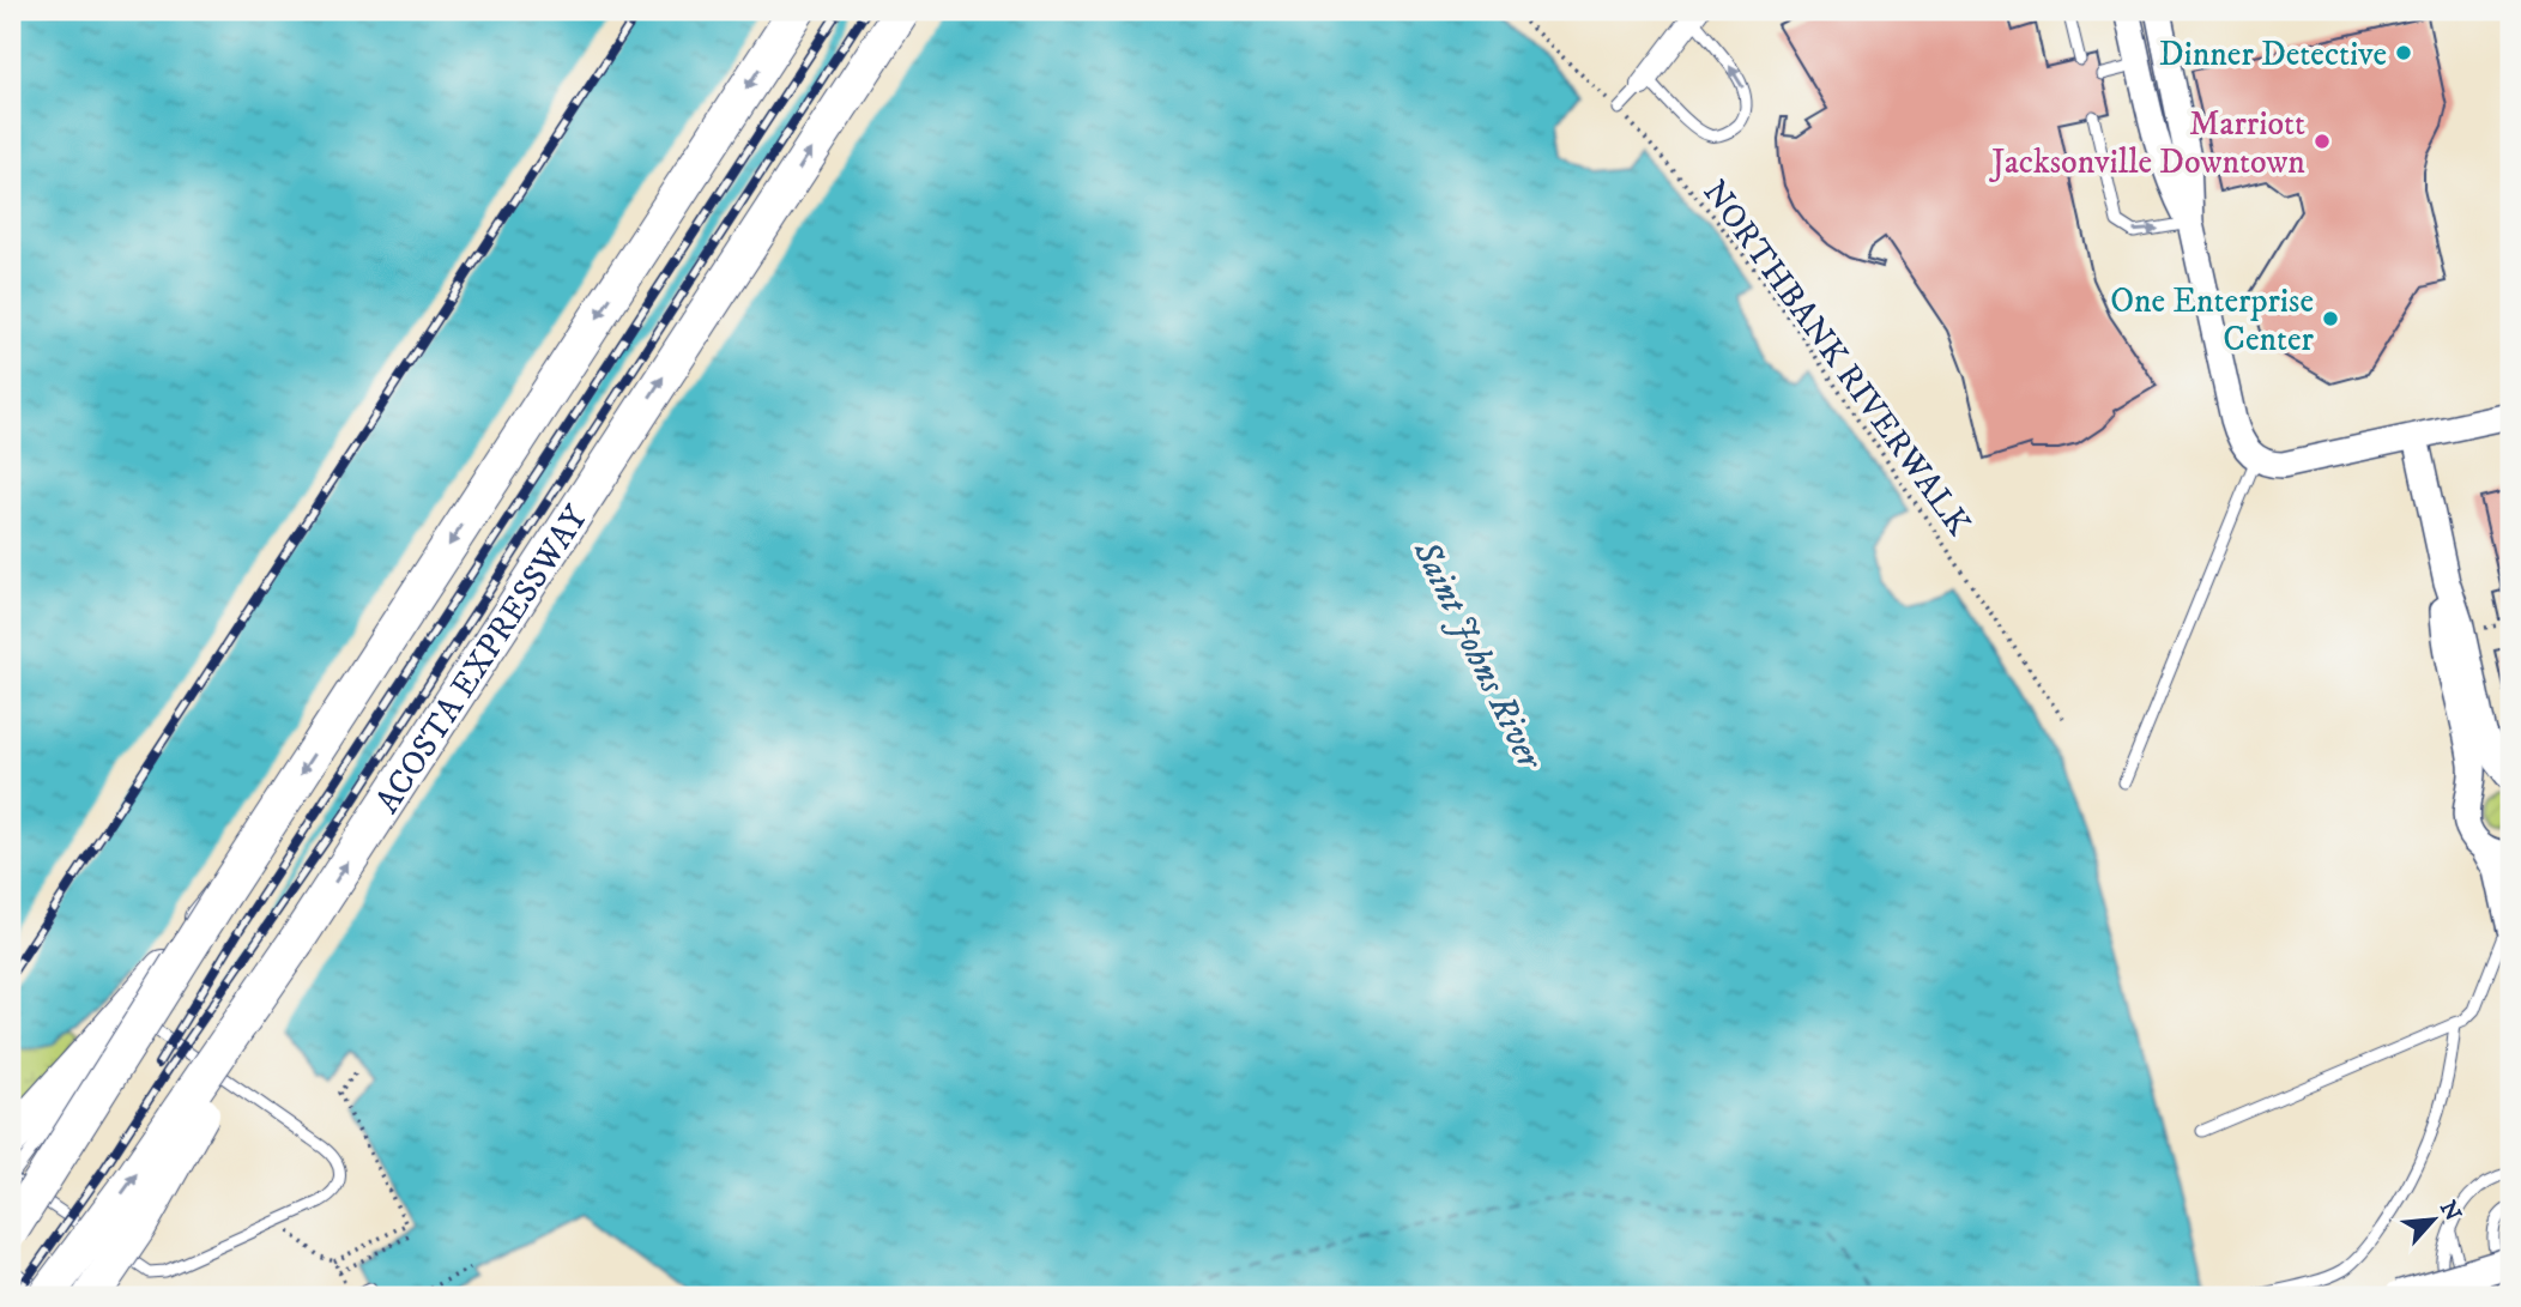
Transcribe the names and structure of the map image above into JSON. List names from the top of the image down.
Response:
{
  "streets": {
    "highway": ["ACOSTA EXPRESSWAY"],
    "path": ["NORTHBANK RIVERWALK"]
  },
  "water": ["Saint Johns River"],
  "places": ["Dinner Detective", "Marriott Jacksonville Downtown", "One Enterprise Center"],
  "north": "top right"
}
